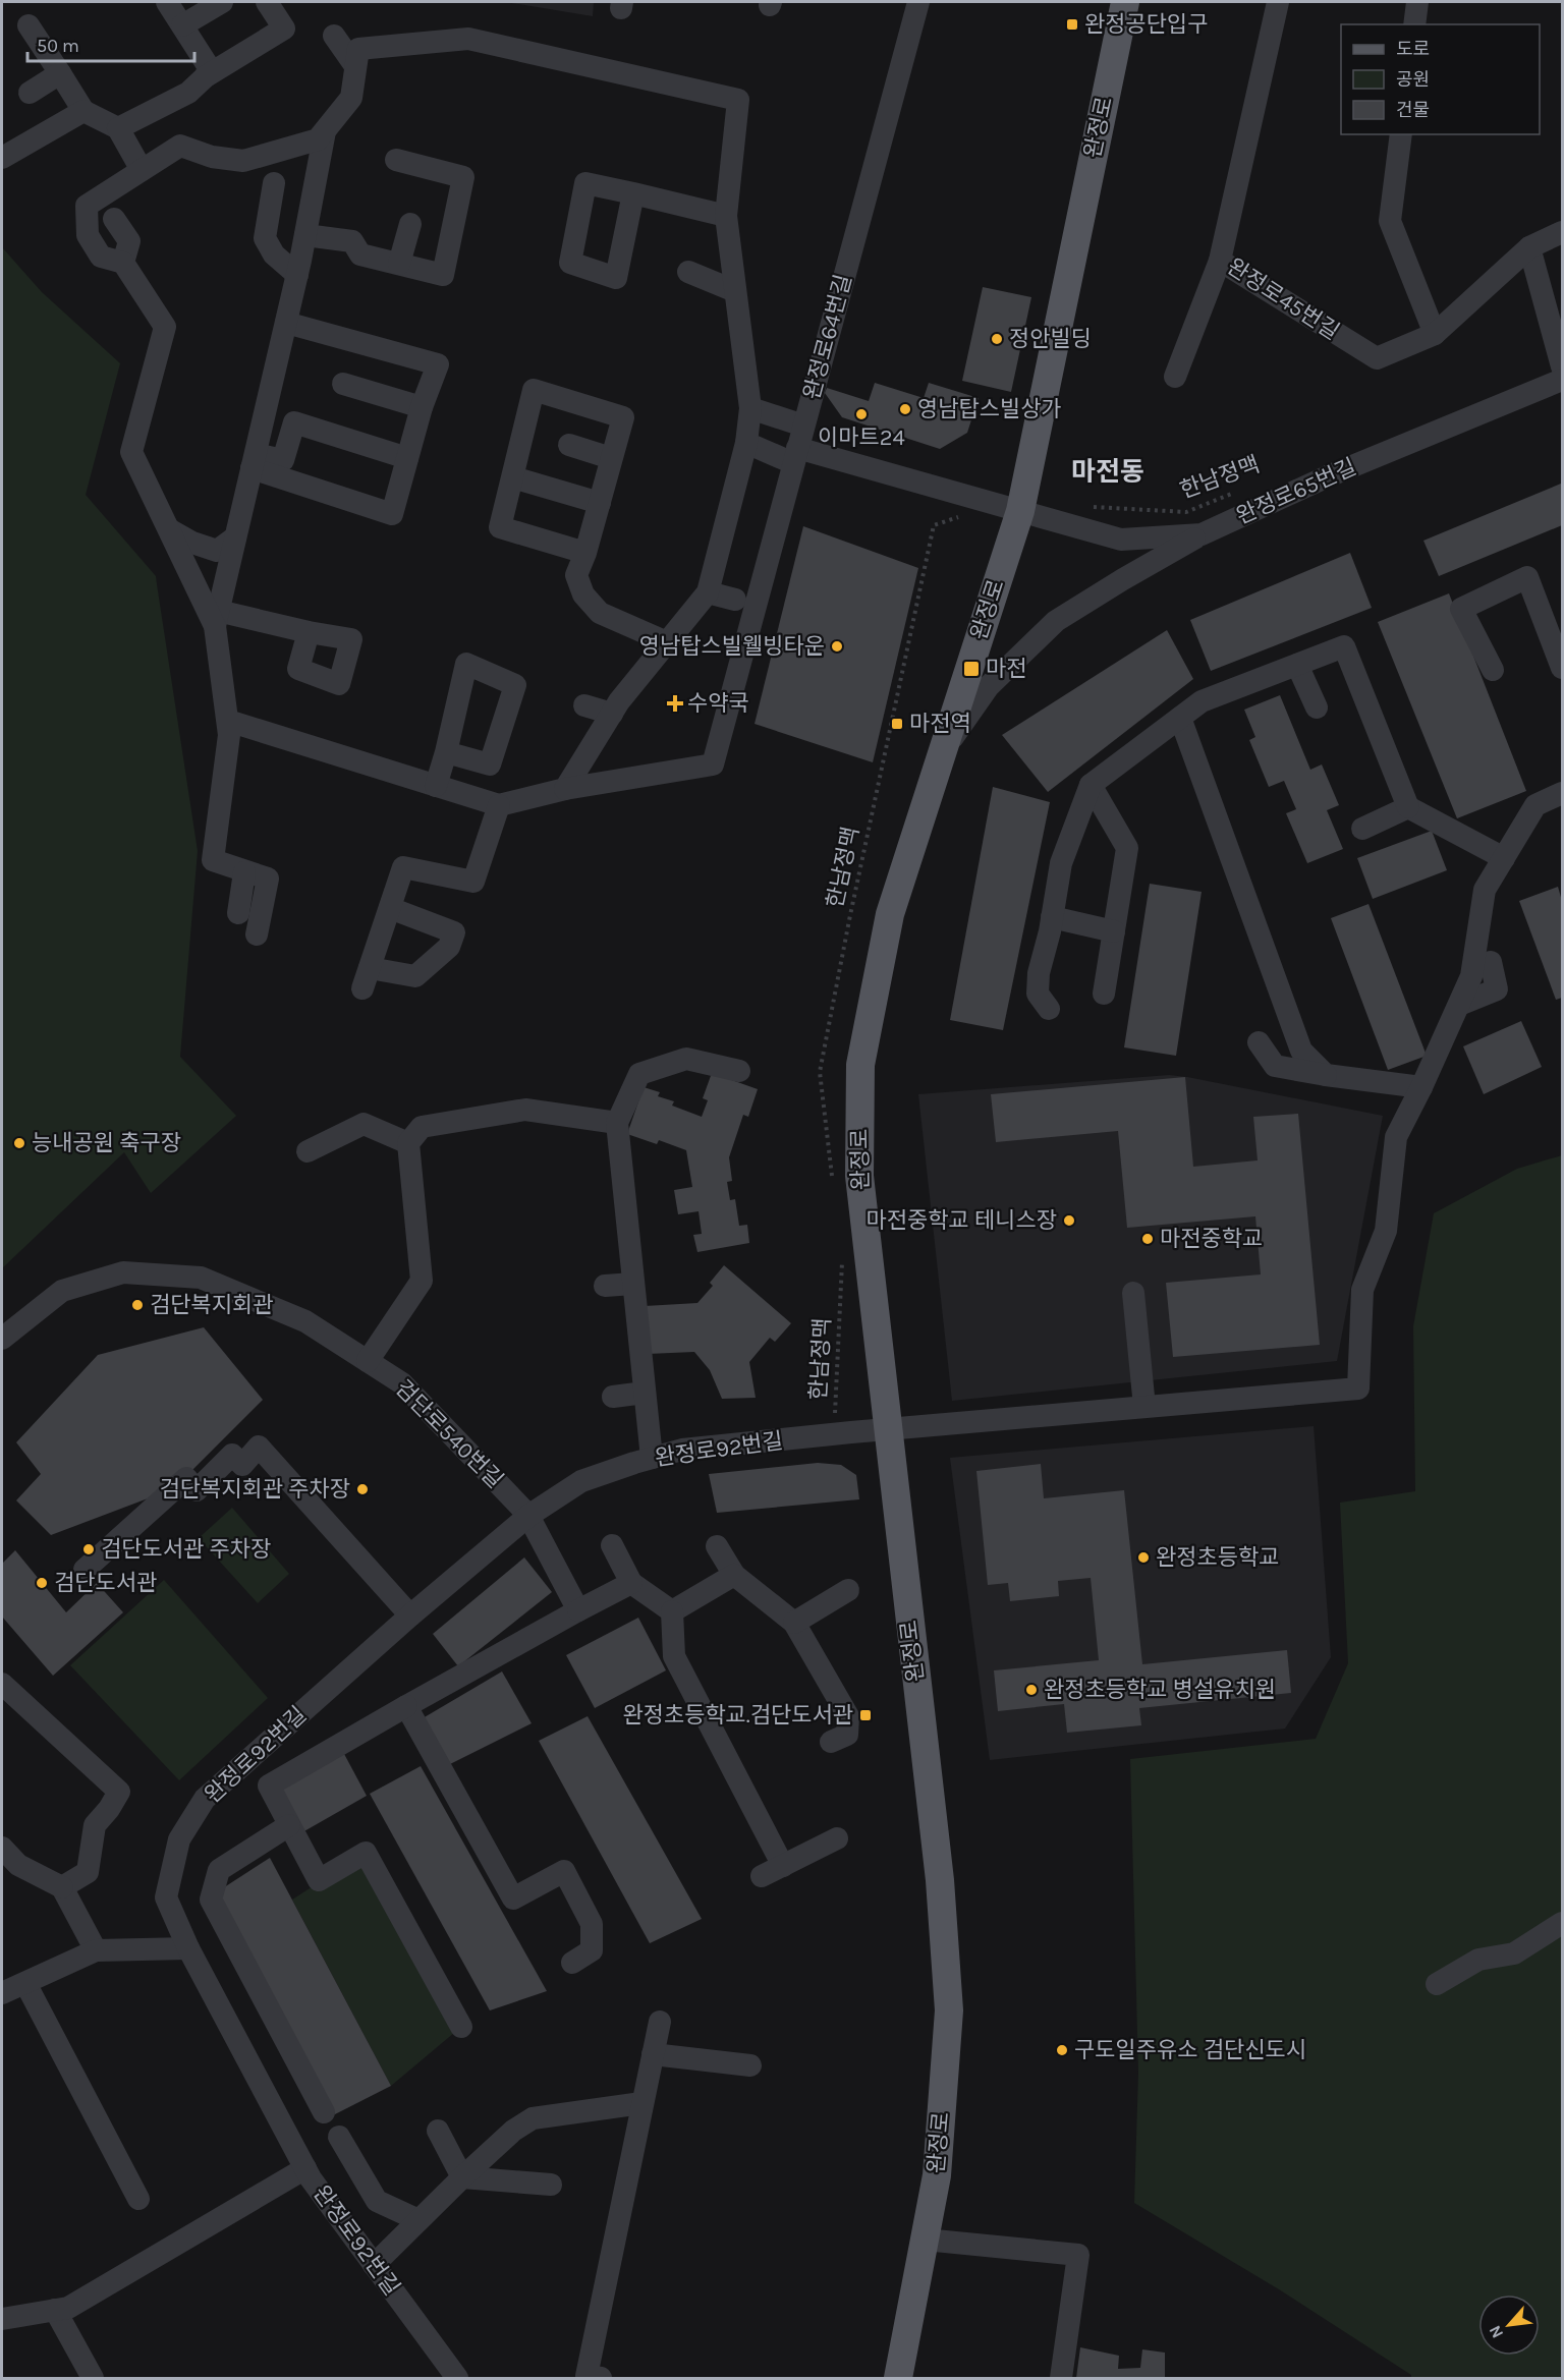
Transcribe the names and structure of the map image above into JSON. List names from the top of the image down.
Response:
{
  "streets": {
    "main road": ["완정로"],
    "street": [
      "완정로45번길",
      "완정로64번길",
      "완정로65번길",
      "검단로540번길",
      "완정로92번길"
    ],
    "path": ["한남정맥"]
  },
  "crossings": [
    ["완정로", "한남정맥"],
    ["완정로", "완정로65번길"],
    ["완정로", "완정로92번길"],
    ["한남정맥", "완정로65번길"],
    ["한남정맥", "완정로92번길"],
    ["검단로540번길", "완정로92번길"]
  ],
  "districts": ["마전동"],
  "places": {
    "transit": [
      "완정공단입구",
      "마전",
      "마전역",
      "완정초등학교.검단도서관"
    ],
    "other": [
      "정안빌딩",
      "영남탑스빌상가",
      "이마트24",
      "영남탑스빌웰빙타운",
      "능내공원 축구장",
      "마전중학교 테니스장",
      "마전중학교",
      "검단복지회관",
      "검단복지회관 주차장",
      "검단도서관 주차장",
      "완정초등학교",
      "검단도서관",
      "완정초등학교 병설유치원",
      "구도일주유소 검단신도시"
    ],
    "health": ["수약국"]
  },
  "legend": ["도로", "공원", "건물"],
  "scale_bar": "50 m",
  "north": "bottom left"
}
